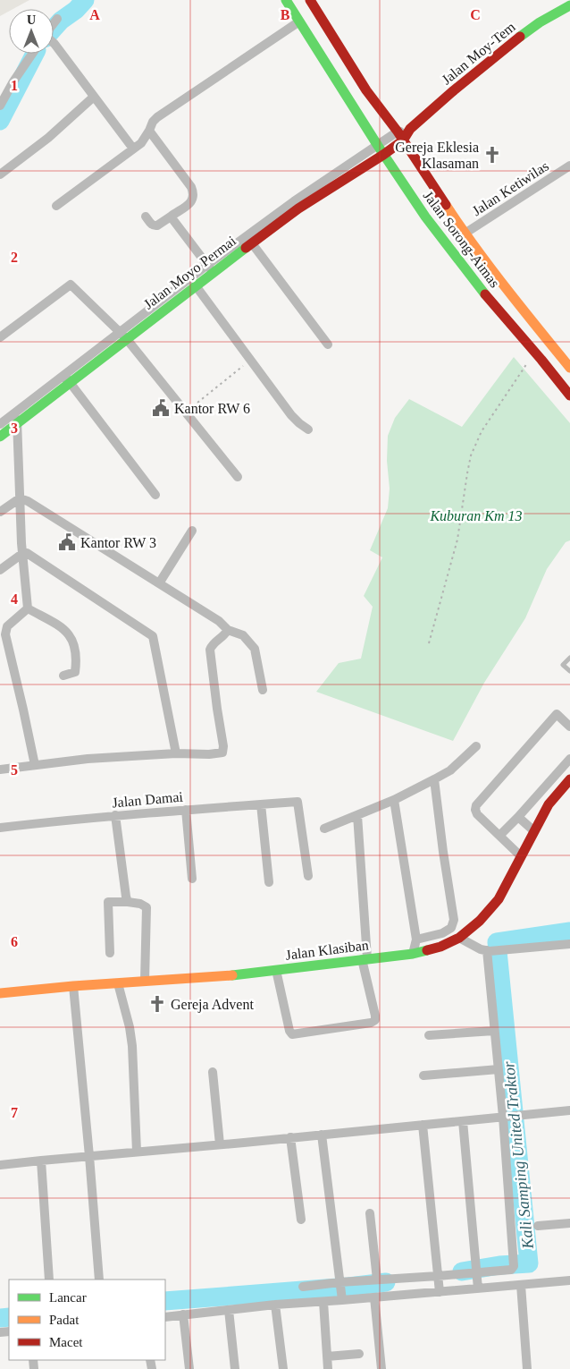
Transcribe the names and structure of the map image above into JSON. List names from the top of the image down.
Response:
{
  "streets": {
    "main road": [
      "Jalan Moy-Tem",
      "Jalan Sorong-Aimas",
      "Jalan Moyo Permai",
      "Jalan Klasiban"
    ],
    "street": ["Jalan Ketiwilas", "Jalan Damai"]
  },
  "crossings": [
    ["Jalan Moy-Tem", "Jalan Sorong-Aimas"],
    ["Jalan Moy-Tem", "Jalan Moyo Permai"],
    ["Jalan Ketiwilas", "Jalan Sorong-Aimas"],
    ["Jalan Sorong-Aimas", "Jalan Moyo Permai"]
  ],
  "water": ["Kali Samping United Traktor"],
  "parks": ["Kuburan Km 13"],
  "places": {
    "church": ["Gereja Eklesia Klasaman", "Gereja Advent"],
    "public building": ["Kantor RW 6", "Kantor RW 3"]
  },
  "legend": ["Lancar", "Padat", "Macet"],
  "north": "top",
  "grid": {
    "columns": ["A", "B", "C"],
    "rows": [
      "1",
      "2",
      "3",
      "4",
      "5",
      "6",
      "7"
    ]
  }
}
